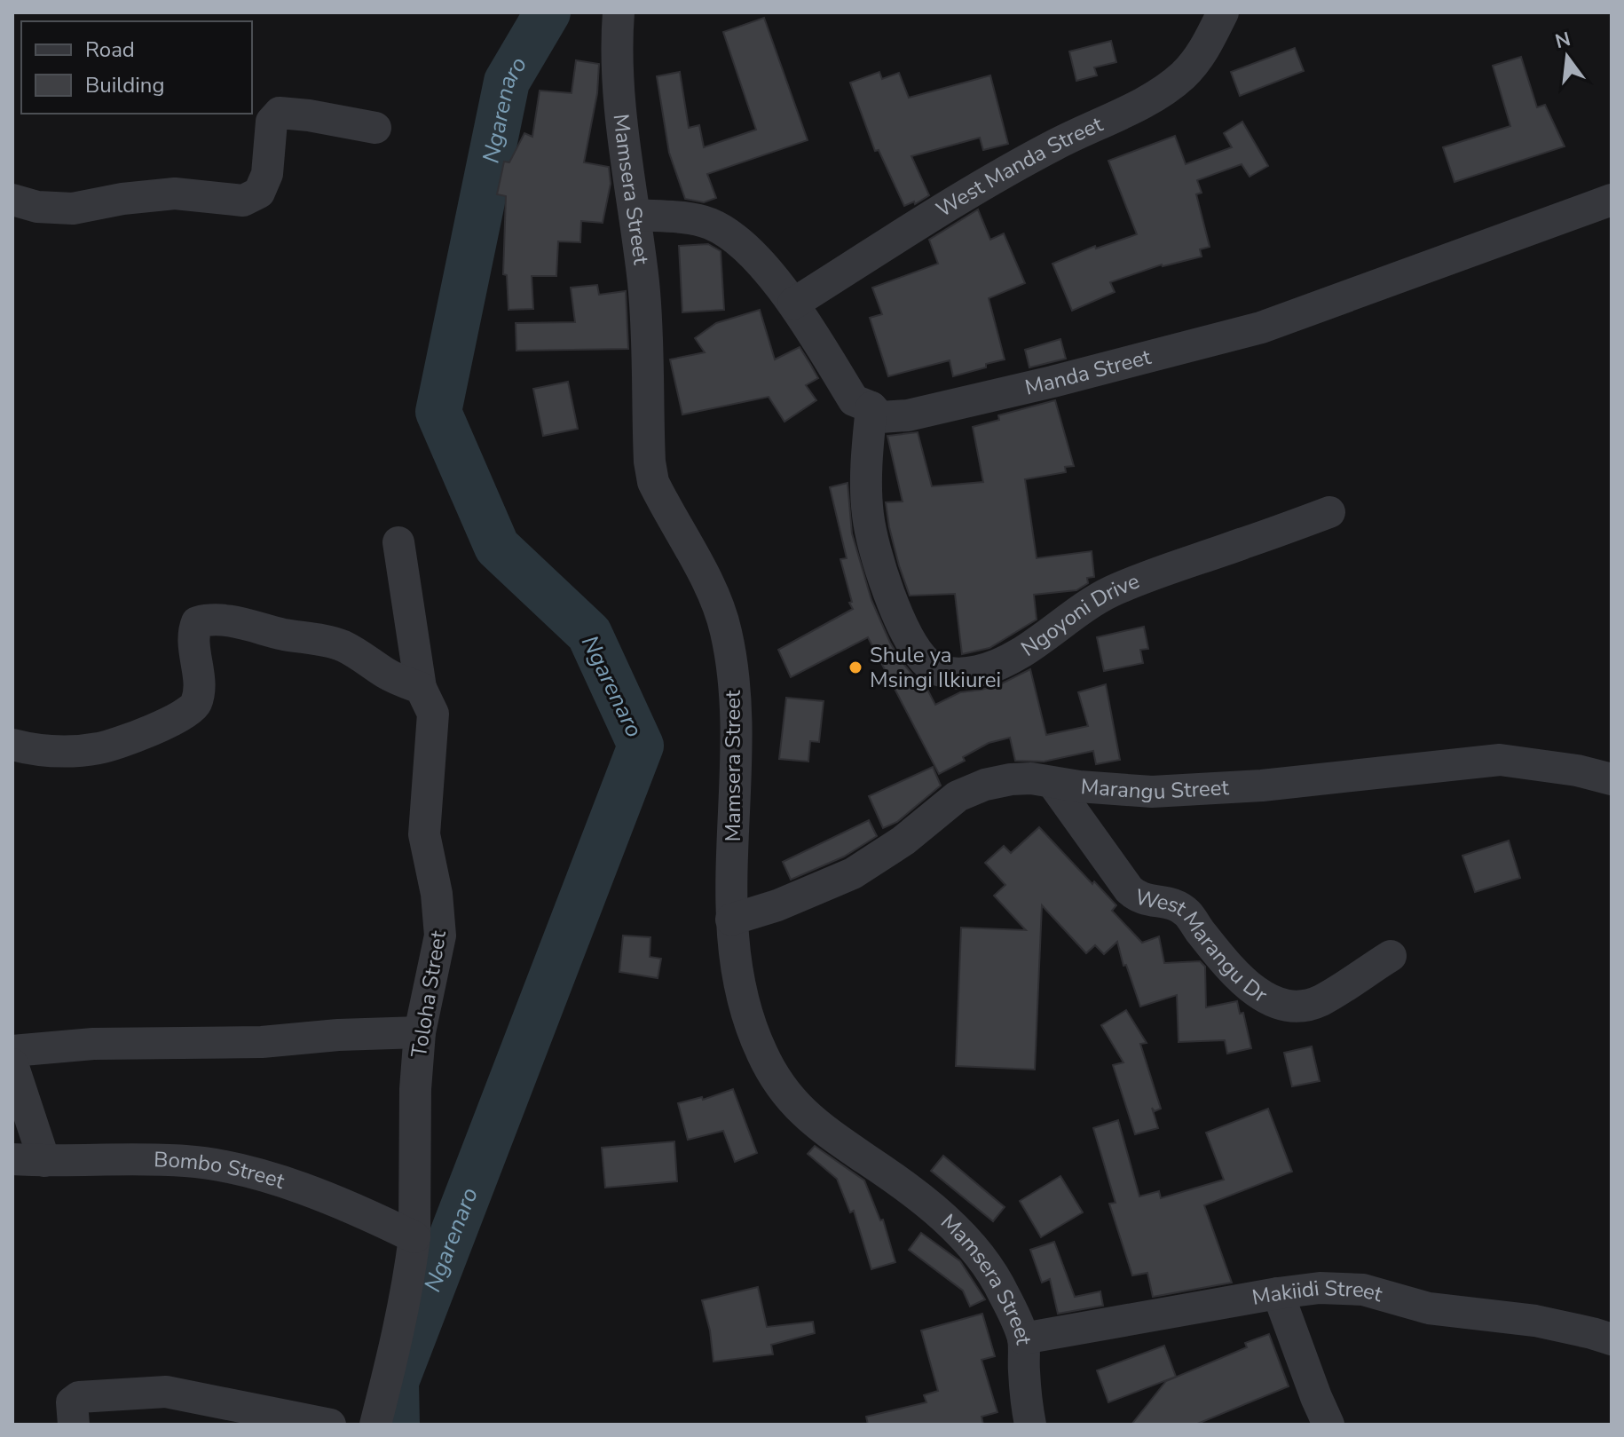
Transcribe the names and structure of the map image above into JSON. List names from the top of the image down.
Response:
{
  "streets": {
    "street": [
      "West Manda Street",
      "Mamsera Street",
      "Manda Street",
      "Ngoyoni Drive",
      "Marangu Street",
      "West Marangu Dr",
      "Toloha Street",
      "Bombo Street",
      "Makiidi Street"
    ]
  },
  "crossings": [
    ["West Manda Street", "Manda Street"],
    ["Mamsera Street", "Manda Street"],
    ["Mamsera Street", "Marangu Street"],
    ["Mamsera Street", "Makiidi Street"],
    ["Manda Street", "Ngoyoni Drive"],
    ["Marangu Street", "West Marangu Dr"],
    ["Toloha Street", "Bombo Street"]
  ],
  "water": ["Ngarenaro"],
  "places": ["Shule ya Msingi Ilkiurei"],
  "legend": ["Road", "Building"],
  "north": "top"
}
